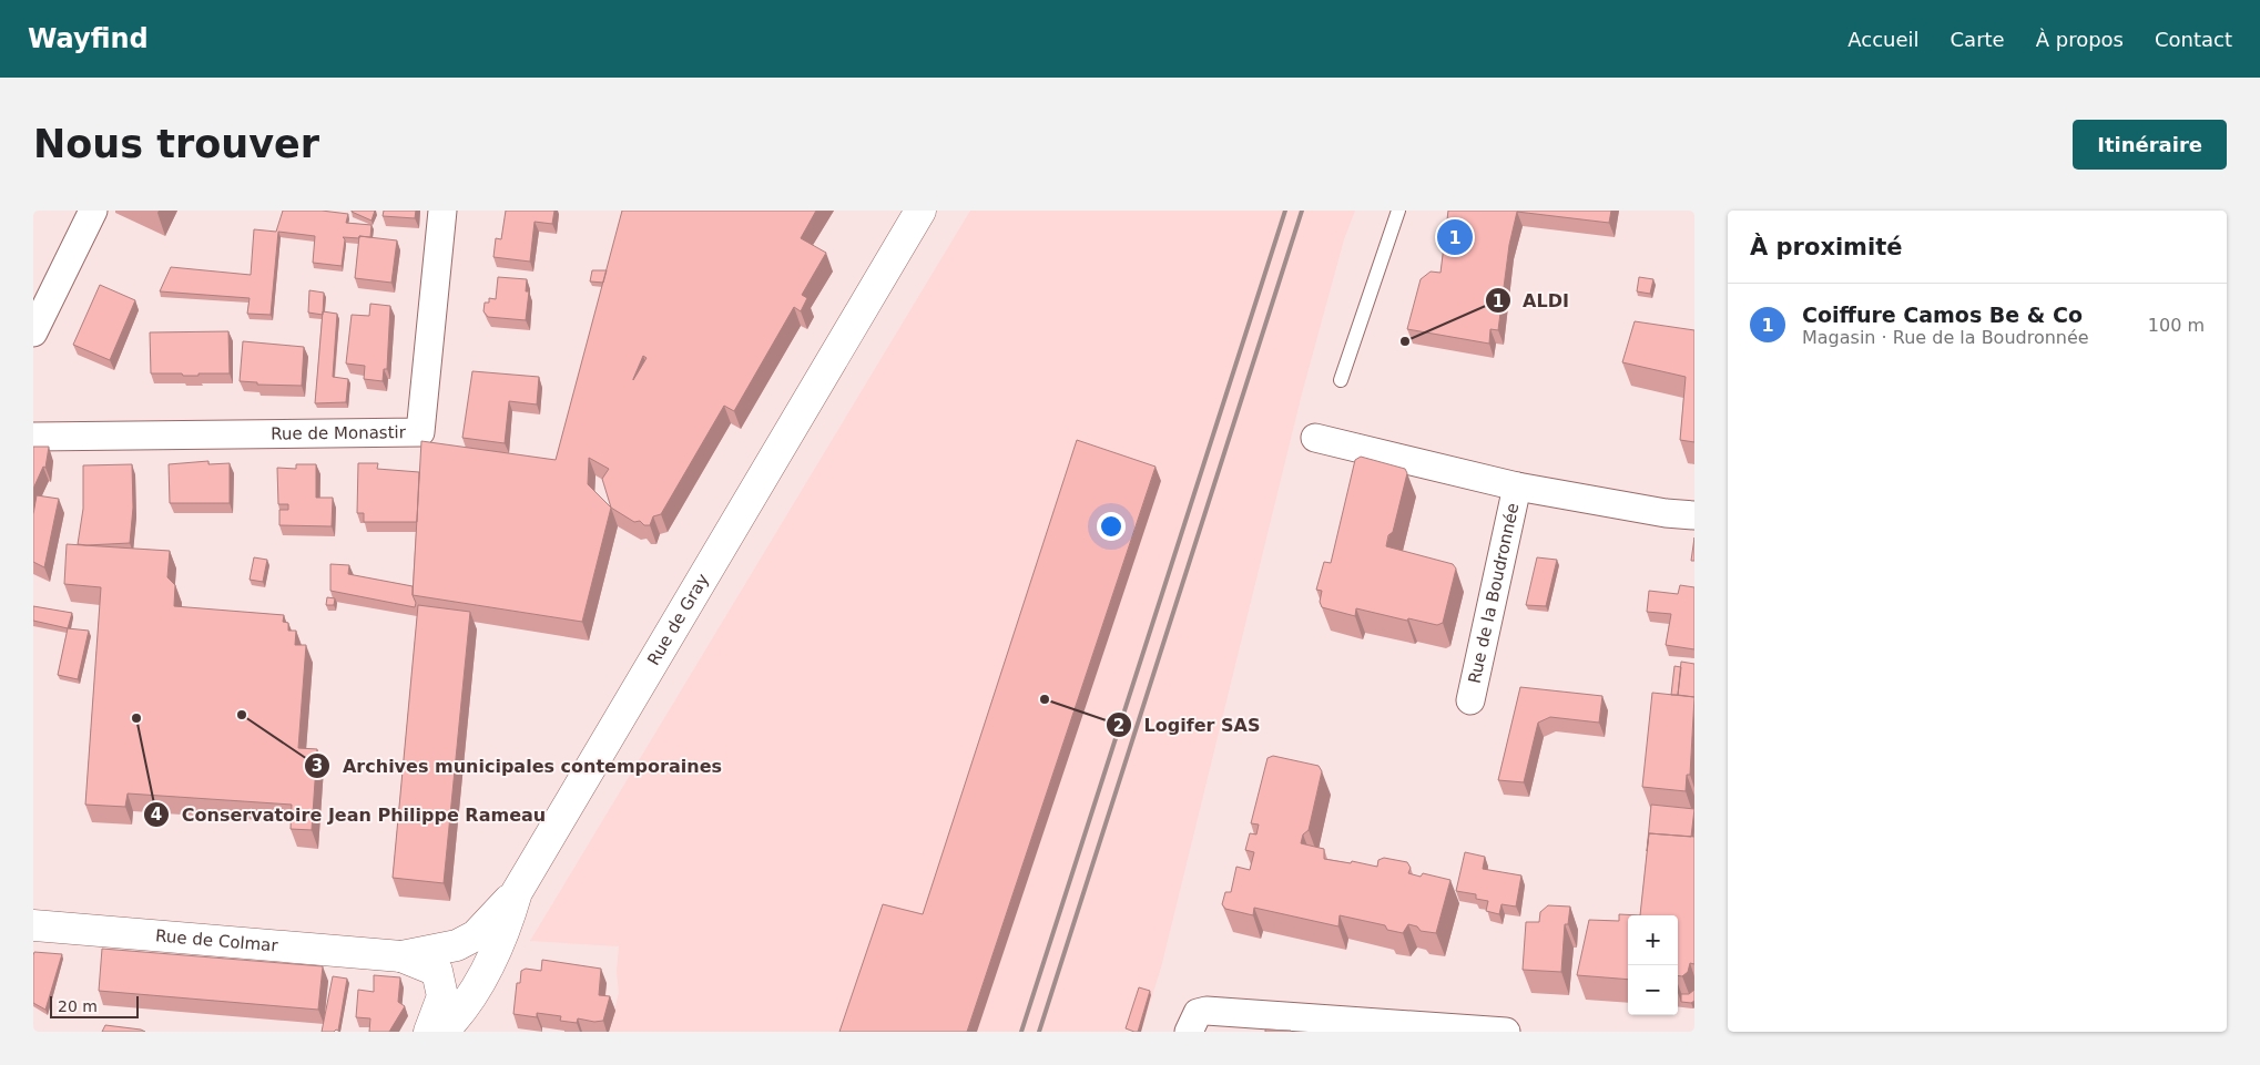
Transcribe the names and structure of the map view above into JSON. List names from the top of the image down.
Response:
{
  "streets": {
    "main road": ["Rue de Gray", "Rue de Colmar"],
    "street": ["Rue de Monastir", "Rue de la Boudronnée"]
  },
  "crossings": [
    ["Rue de Gray", "Rue de Colmar"]
  ],
  "places": [
    "ALDI",
    "Logifer SAS",
    "Archives municipales contemporaines",
    "Conservatoire Jean Philippe Rameau"
  ],
  "scale_bar": "20 m",
  "page": {
    "header": "Wayfind",
    "nav": [
      "Accueil",
      "Carte",
      "À propos",
      "Contact"
    ],
    "buttons": "Itinéraire",
    "title": "Nous trouver",
    "heading": "À proximité",
    "pins": "1",
    "list": [
      {
        "mark": "1",
        "name": "Coiffure Camos Be & Co",
        "note": "Magasin · Rue de la Boudronnée",
        "value": "100 m"
      }
    ],
    "map_buttons": ["+", "−"],
    "scale": "20 m"
  }
}
